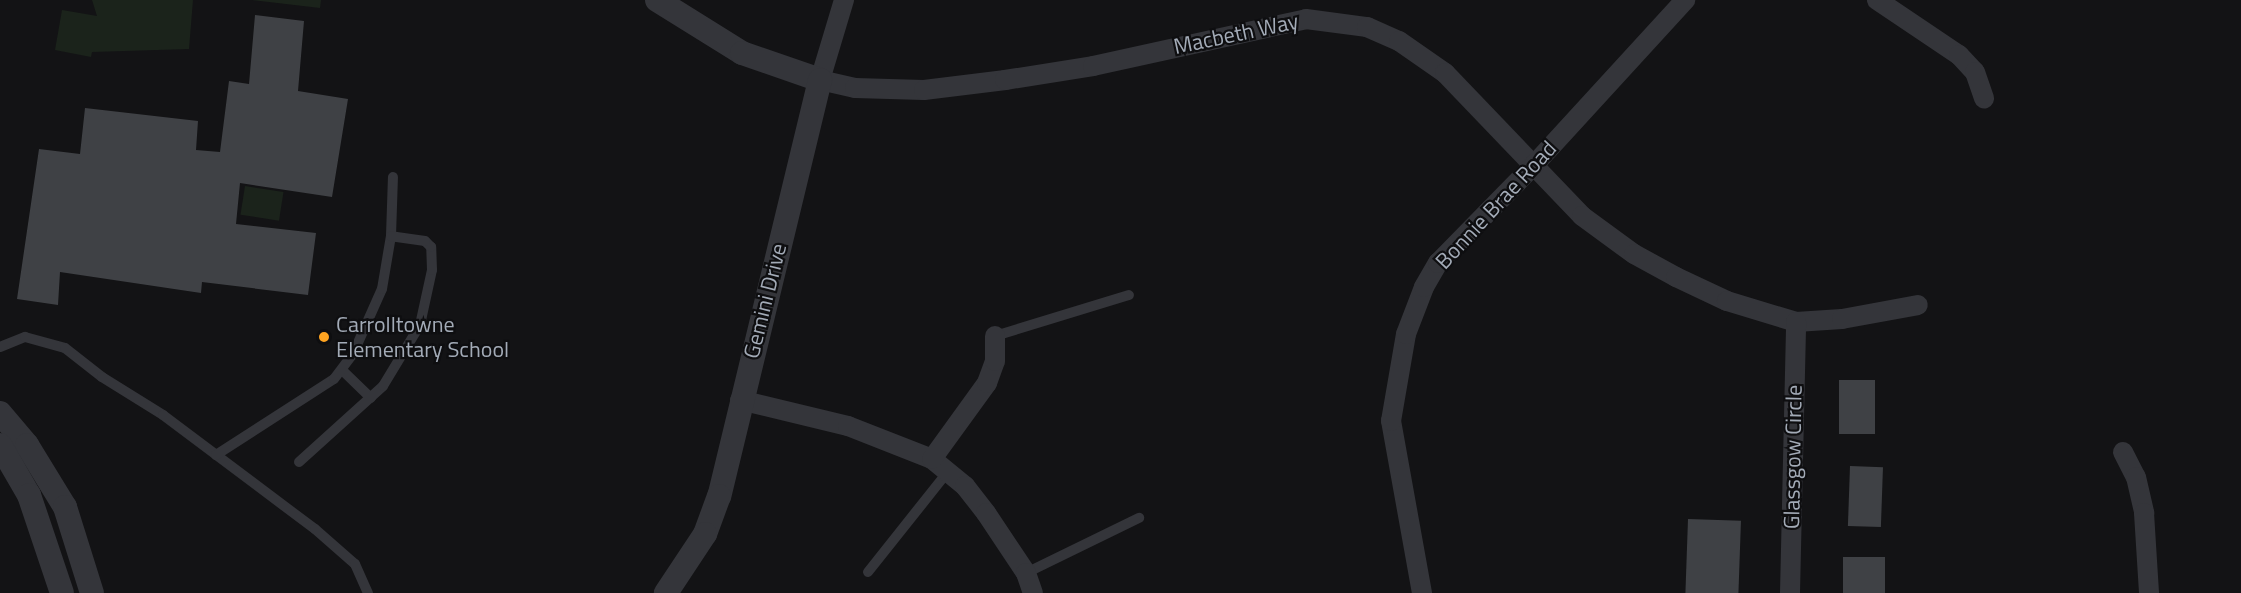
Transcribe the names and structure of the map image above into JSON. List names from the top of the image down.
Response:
{
  "streets": {
    "street": [
      "Macbeth Way",
      "Bonnie Brae Road",
      "Gemini Drive",
      "Glassgow Circle"
    ]
  },
  "crossings": [
    ["Macbeth Way", "Bonnie Brae Road"],
    ["Macbeth Way", "Gemini Drive"],
    ["Macbeth Way", "Glassgow Circle"]
  ],
  "places": ["Carrolltowne Elementary School"]
}
